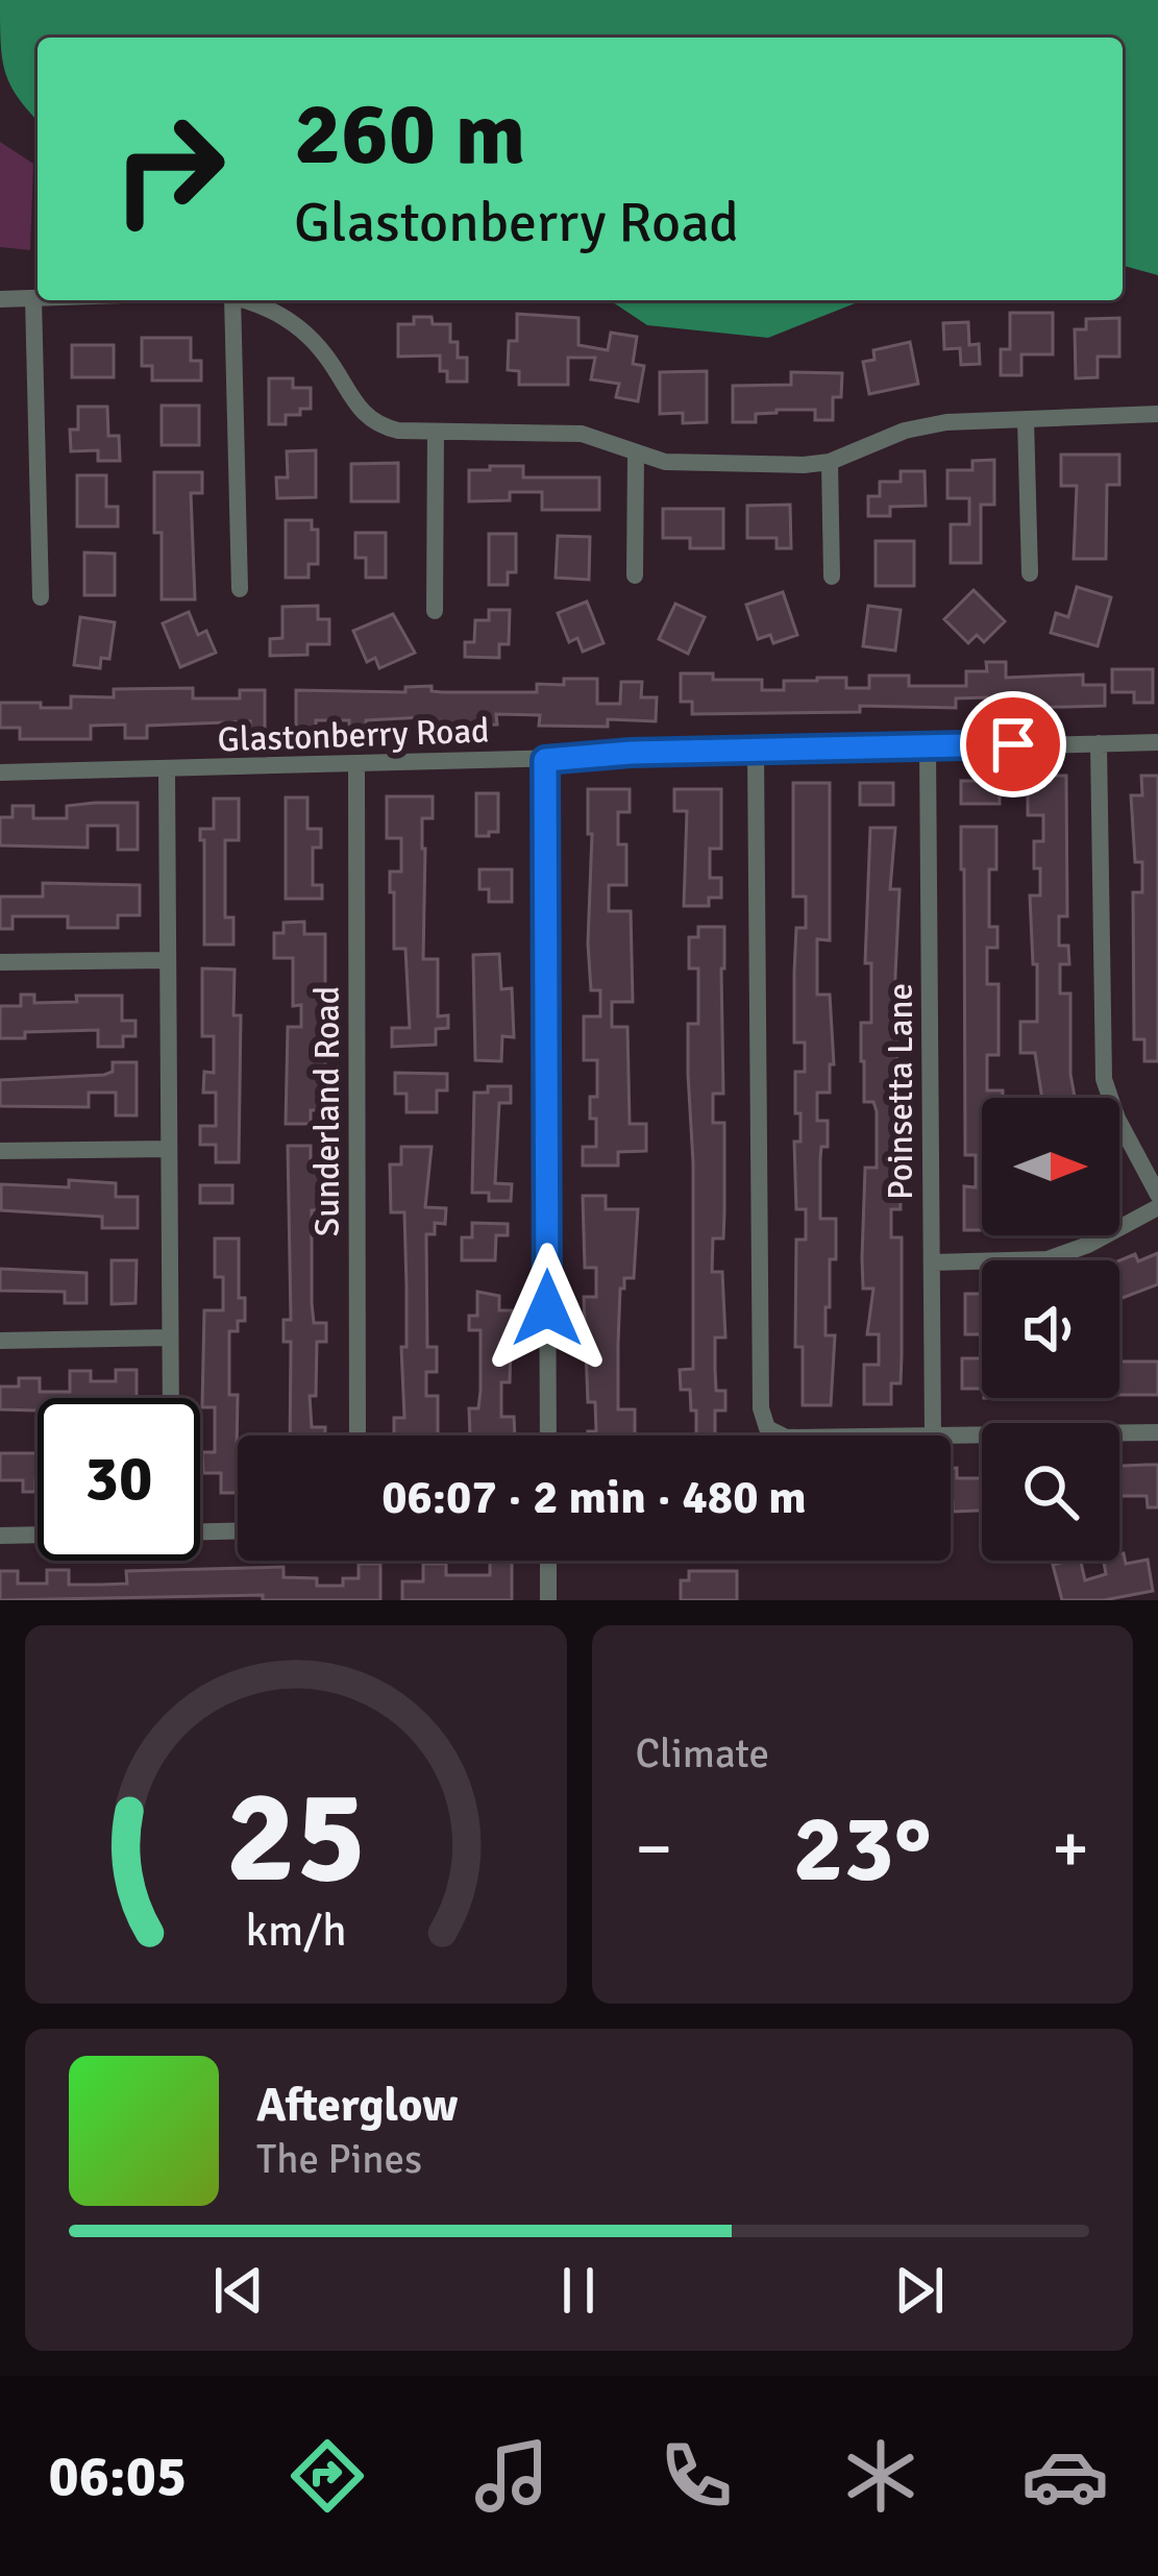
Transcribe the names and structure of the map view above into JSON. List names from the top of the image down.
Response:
{
  "streets": {
    "street": ["Glastonberry Road", "Poinsetta Lane", "Sunderland Road"]
  },
  "crossings": [
    ["Glastonberry Road", "Poinsetta Lane"],
    ["Glastonberry Road", "Sunderland Road"]
  ],
  "north": "right",
  "page": {
    "turn": ["260 m", "Glastonberry Road"],
    "limit": "30",
    "trip": "06:07 · 2 min · 480 m",
    "tile": "Climate",
    "heat": ["−", "23°", "+"],
    "song": ["Afterglow", "The Pines"],
    "tabs": "06:05",
    "gauge": ["25", "km/h"]
  }
}
